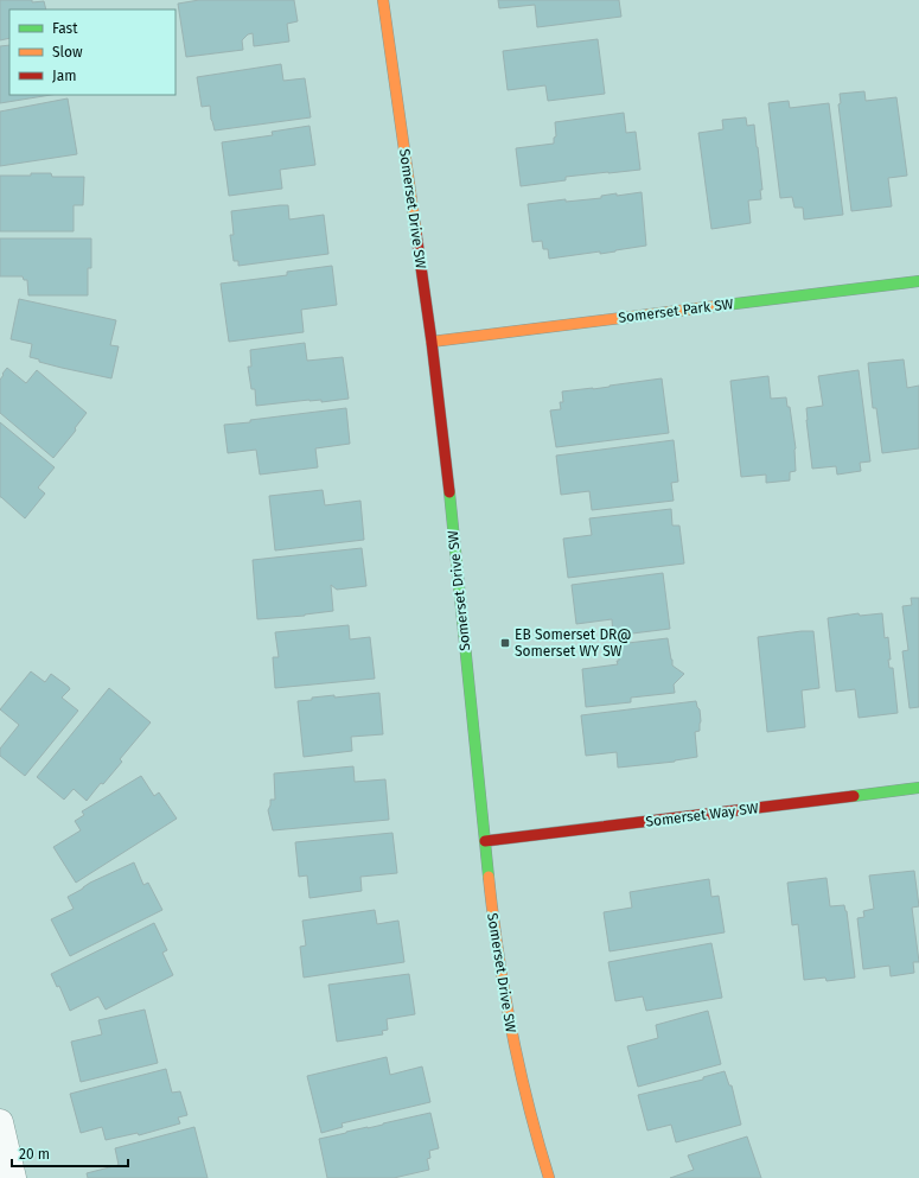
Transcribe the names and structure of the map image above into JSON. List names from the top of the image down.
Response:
{
  "streets": {
    "street": ["Somerset Drive SW", "Somerset Park SW", "Somerset Way SW"]
  },
  "crossings": [
    ["Somerset Drive SW", "Somerset Park SW"],
    ["Somerset Drive SW", "Somerset Way SW"]
  ],
  "places": {
    "transit": ["EB Somerset DR@ Somerset WY SW"]
  },
  "legend": ["Fast", "Slow", "Jam"],
  "scale_bar": "20 m"
}
